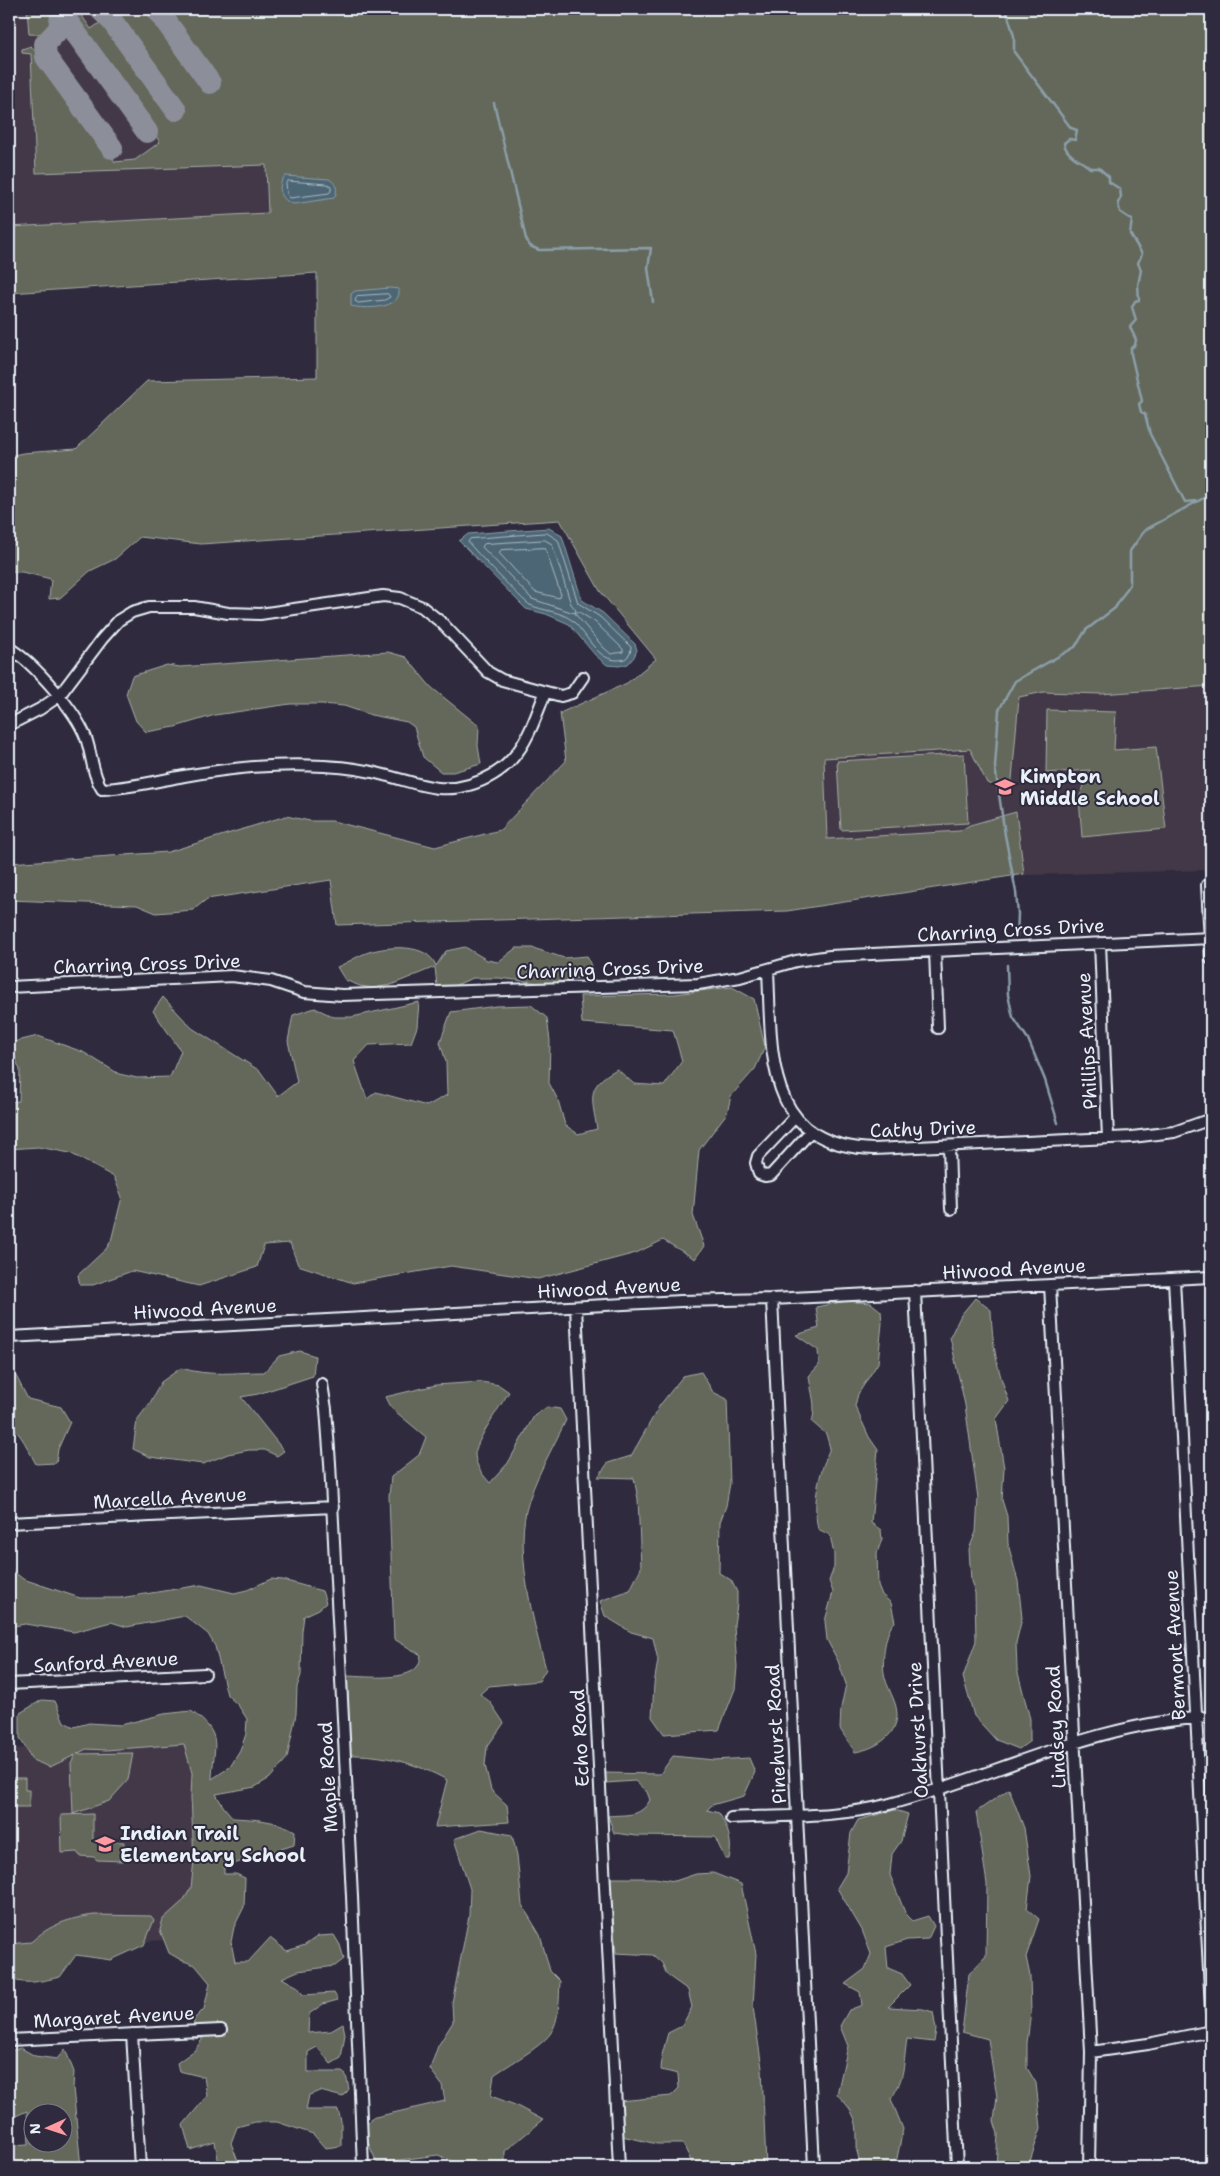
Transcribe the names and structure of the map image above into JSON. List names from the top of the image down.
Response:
{
  "streets": {
    "street": [
      "Charring Cross Drive",
      "Phillips Avenue",
      "Cathy Drive",
      "Hiwood Avenue",
      "Marcella Avenue",
      "Bermont Avenue",
      "Sanford Avenue",
      "Lindsey Road",
      "Oakhurst Drive",
      "Pinehurst Road",
      "Echo Road",
      "Maple Road",
      "Margaret Avenue"
    ]
  },
  "crossings": [
    ["Charring Cross Drive", "Phillips Avenue"],
    ["Charring Cross Drive", "Cathy Drive"],
    ["Phillips Avenue", "Cathy Drive"],
    ["Hiwood Avenue", "Bermont Avenue"],
    ["Hiwood Avenue", "Lindsey Road"],
    ["Hiwood Avenue", "Oakhurst Drive"],
    ["Hiwood Avenue", "Pinehurst Road"],
    ["Hiwood Avenue", "Echo Road"],
    ["Marcella Avenue", "Maple Road"]
  ],
  "places": {
    "school or university": ["Kimpton Middle School", "Indian Trail Elementary School"]
  },
  "north": "left"
}
